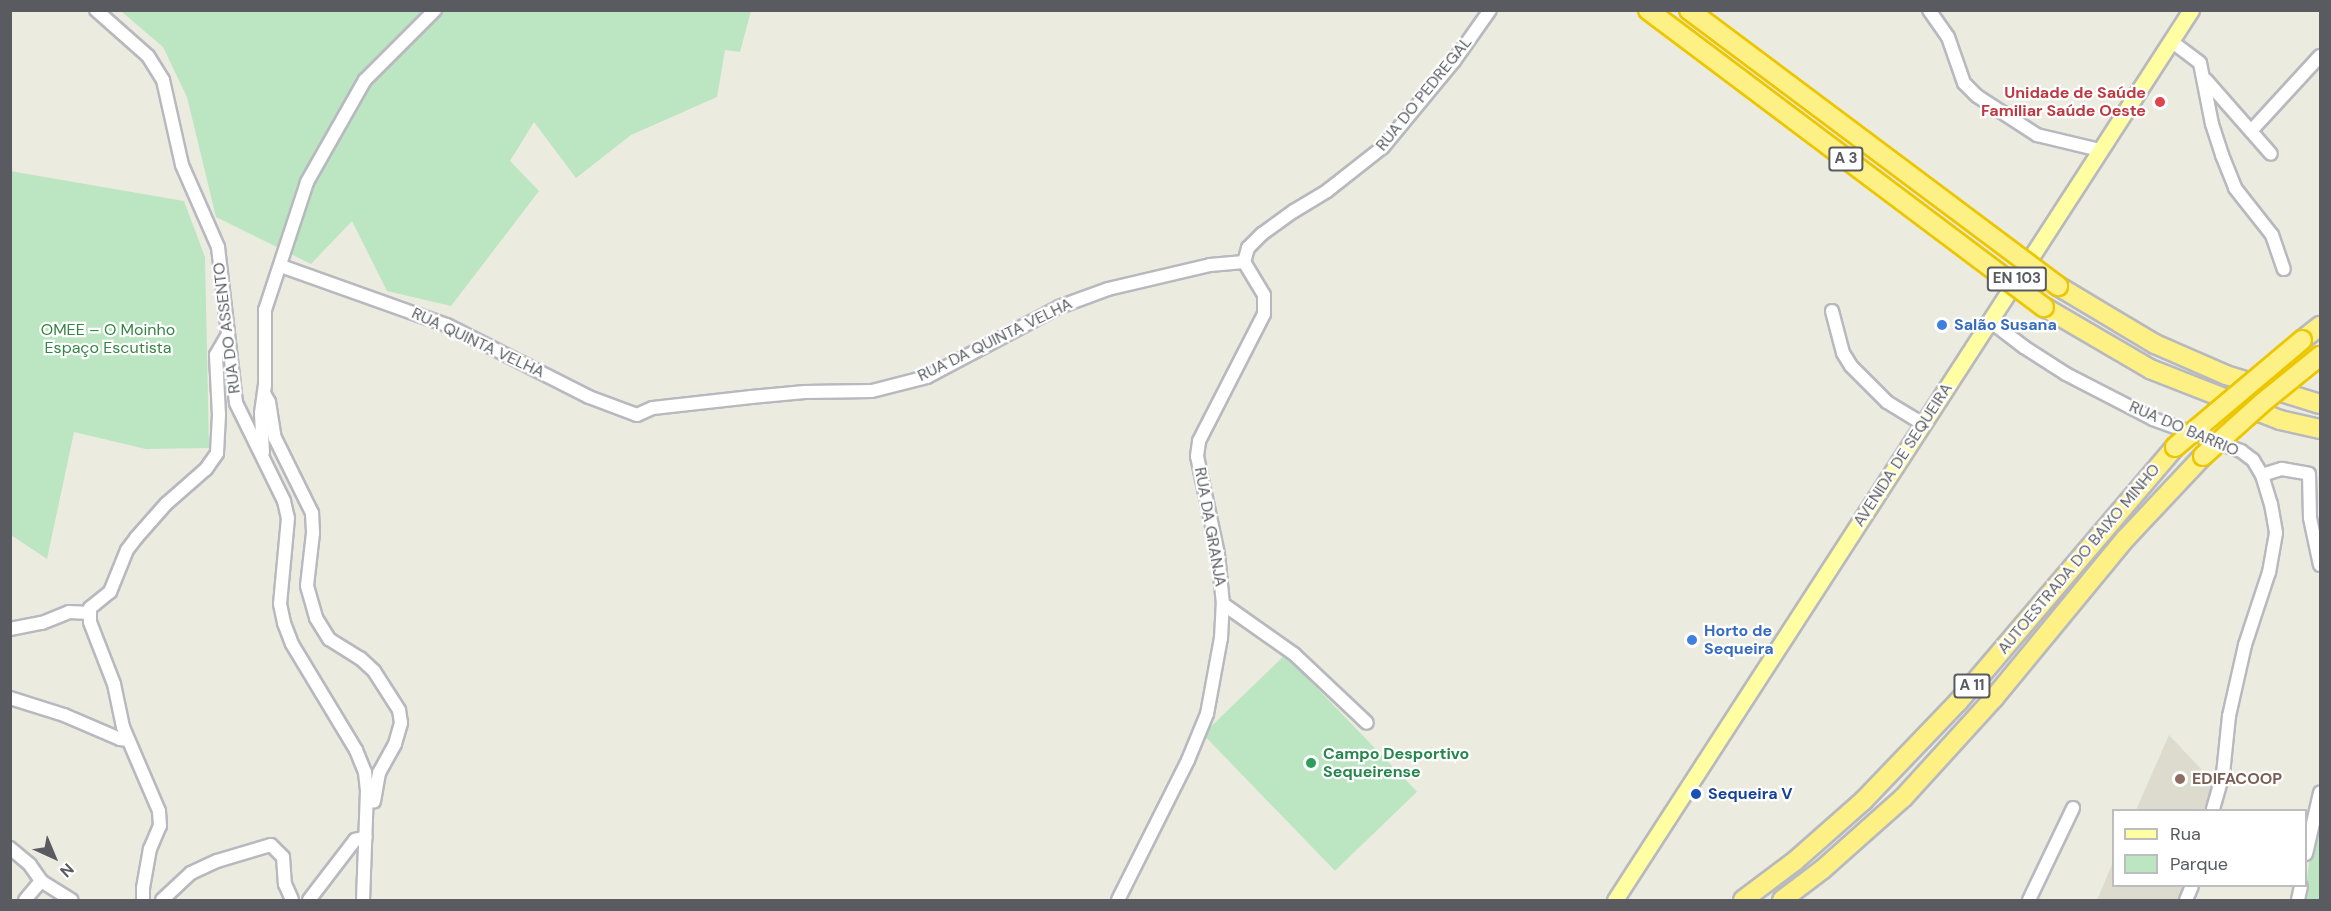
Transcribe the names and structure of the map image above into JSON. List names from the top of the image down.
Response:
{
  "streets": {
    "highway": ["A 3", "AUTOESTRADA DO BAIXO MINHO", "A 11"],
    "main road": ["EN 103", "AVENIDA DE SEQUEIRA"],
    "street": [
      "RUA DO PEDREGAL",
      "RUA DO ASSENTO",
      "RUA DA QUINTA VELHA",
      "RUA QUINTA VELHA",
      "RUA DO BARRIO",
      "RUA DA GRANJA"
    ]
  },
  "crossings": [
    ["RUA DO PEDREGAL", "RUA DA QUINTA VELHA"],
    ["RUA DO PEDREGAL", "RUA DA GRANJA"],
    ["RUA DA QUINTA VELHA", "RUA QUINTA VELHA"],
    ["RUA DA QUINTA VELHA", "RUA DA GRANJA"],
    ["RUA DO BARRIO", "AVENIDA DE SEQUEIRA"]
  ],
  "parks": ["OMEE – O Moinho Espaço Escutista"],
  "places": [
    "Unidade de Saúde Familiar Saúde Oeste",
    "Salão Susana",
    "Horto de Sequeira",
    "Campo Desportivo Sequeirense",
    "EDIFACOOP",
    "Sequeira V"
  ],
  "legend": ["Rua", "Parque"],
  "north": "bottom right"
}
